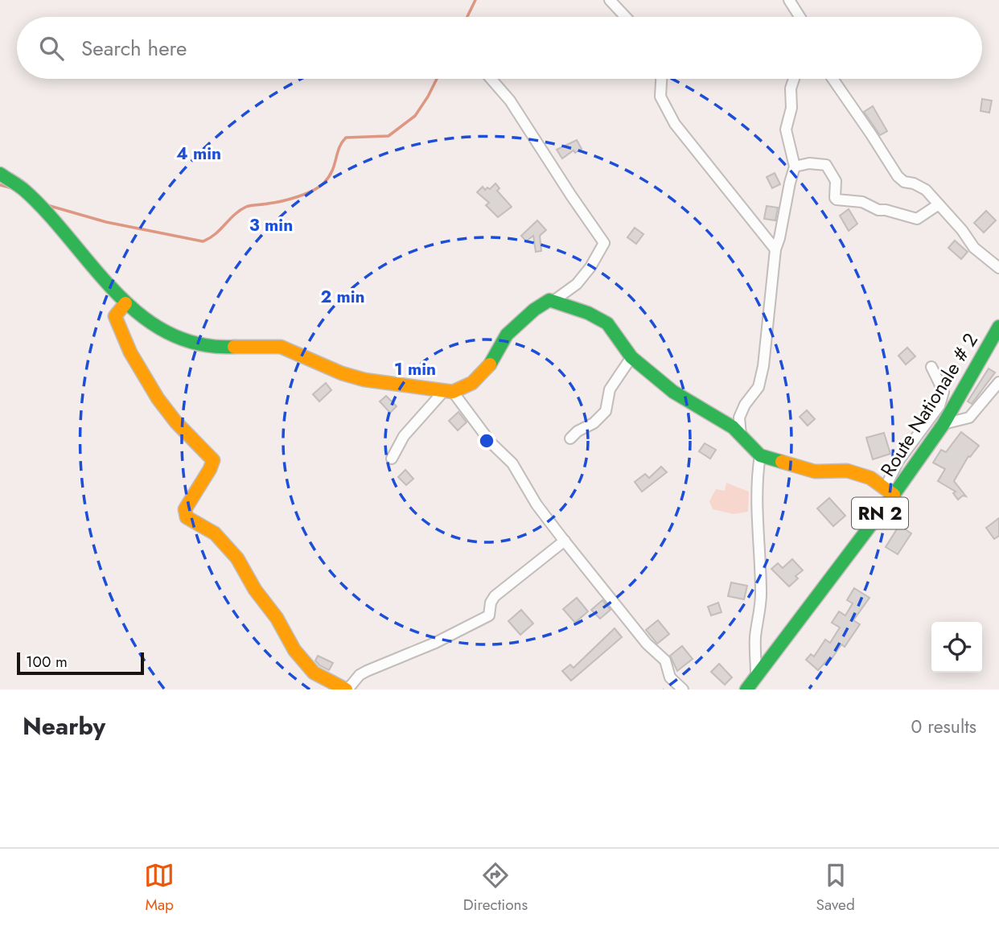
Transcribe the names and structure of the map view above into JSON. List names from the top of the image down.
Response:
{
  "streets": {
    "street": ["Route Nationale # 2", "RN 2"]
  },
  "scale_bar": "100 m",
  "page": {
    "search": "Search here",
    "scale": "100 m",
    "heading": ["Nearby", "0 results"],
    "nav": ["Map", "Directions", "Saved"]
  },
  "rings": [
    "4 min",
    "3 min",
    "2 min",
    "1 min"
  ]
}
